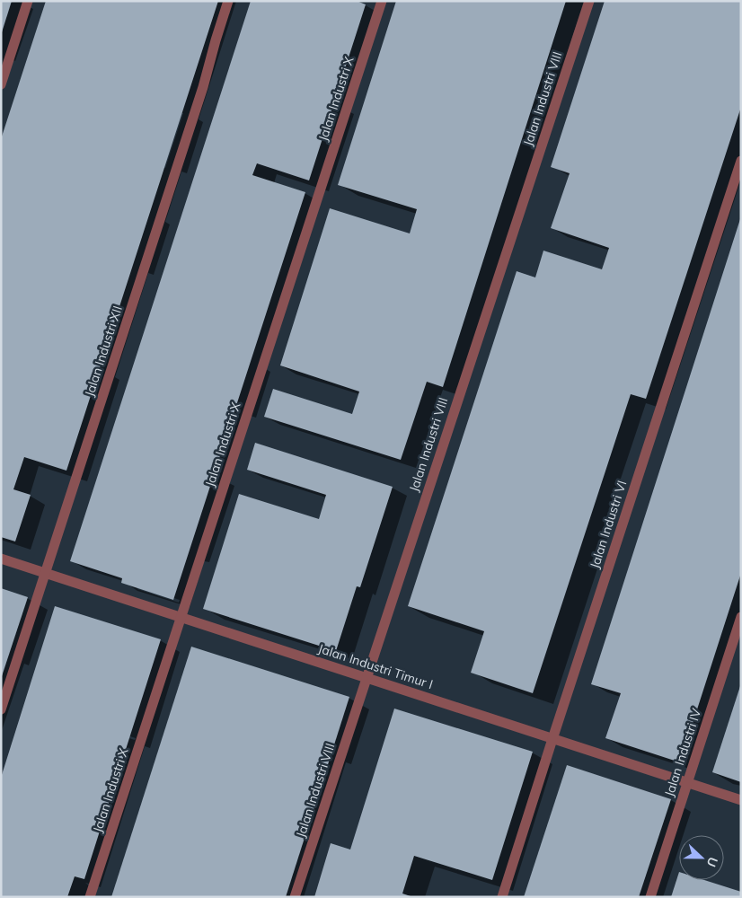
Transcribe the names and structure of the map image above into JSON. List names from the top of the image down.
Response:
{
  "streets": {
    "lane": [
      "Jalan Industri X",
      "Jalan Industri VIII",
      "Jalan Industri XII",
      "Jalan Industri VI",
      "Jalan Industri Timur I",
      "Jalan Industri IV"
    ]
  },
  "crossings": [
    ["Jalan Industri X", "Jalan Industri Timur I"],
    ["Jalan Industri VIII", "Jalan Industri Timur I"],
    ["Jalan Industri XII", "Jalan Industri Timur I"],
    ["Jalan Industri VI", "Jalan Industri Timur I"],
    ["Jalan Industri Timur I", "Jalan Industri IV"]
  ],
  "north": "right"
}
